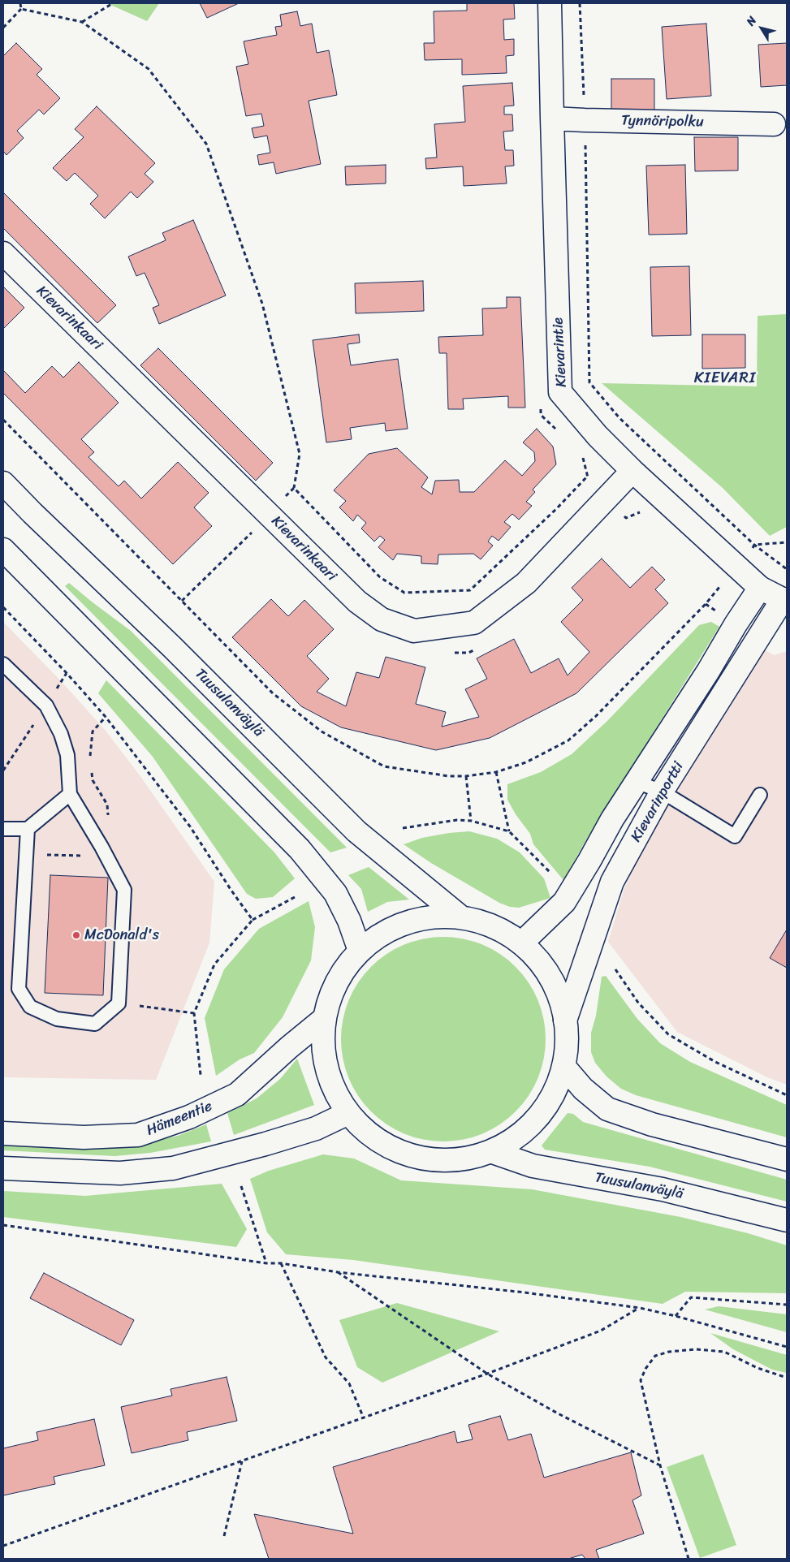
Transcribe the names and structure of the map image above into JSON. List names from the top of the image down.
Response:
{
  "streets": {
    "main road": [
      "Tynnöripolku",
      "Kievarinkaari",
      "Kievarintie",
      "Tuusulanväylä",
      "Kievarinportti",
      "Hämeentie"
    ]
  },
  "crossings": [
    ["Tynnöripolku", "Kievarintie"],
    ["Kievarinkaari", "Kievarintie"],
    ["Kievarintie", "Kievarinportti"]
  ],
  "districts": ["KIEVARI"],
  "places": ["McDonald's"],
  "north": "top left"
}
